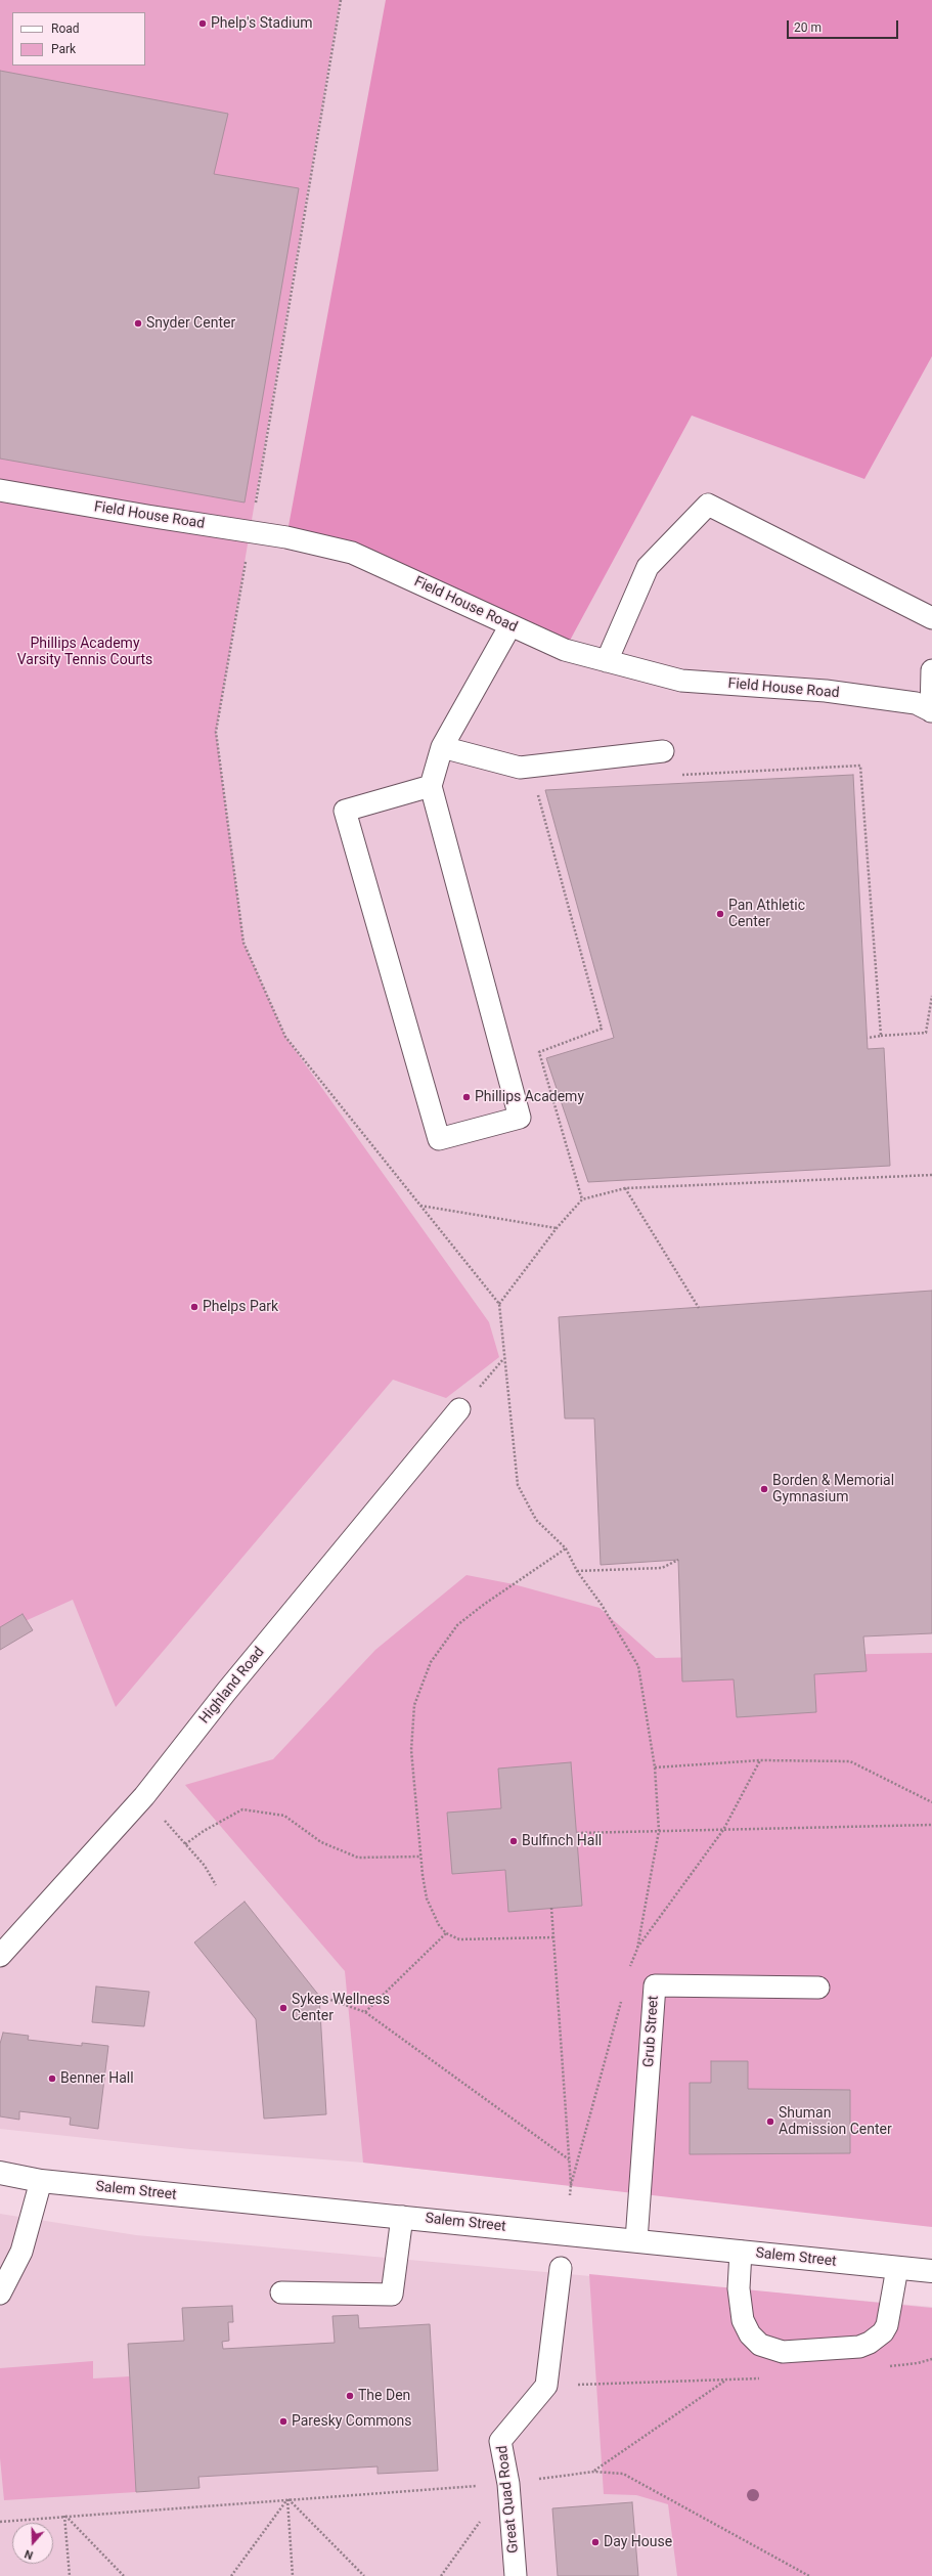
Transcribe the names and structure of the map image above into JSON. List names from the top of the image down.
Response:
{
  "streets": {
    "street": ["Salem Street"],
    "lane": [
      "Field House Road",
      "Highland Road",
      "Grub Street",
      "Great Quad Road"
    ]
  },
  "crossings": [
    ["Grub Street", "Salem Street"]
  ],
  "parks": ["Phillips Academy Varsity Tennis Courts"],
  "places": [
    "Phelp's Stadium",
    "Snyder Center",
    "Pan Athletic Center",
    "Phillips Academy",
    "Phelps Park",
    "Borden & Memorial Gymnasium",
    "Bulfinch Hall",
    "Sykes Wellness Center",
    "Benner Hall",
    "Shuman Admission Center",
    "The Den",
    "Paresky Commons",
    "Day House"
  ],
  "legend": ["Road", "Park"],
  "scale_bar": "20 m",
  "north": "bottom"
}
